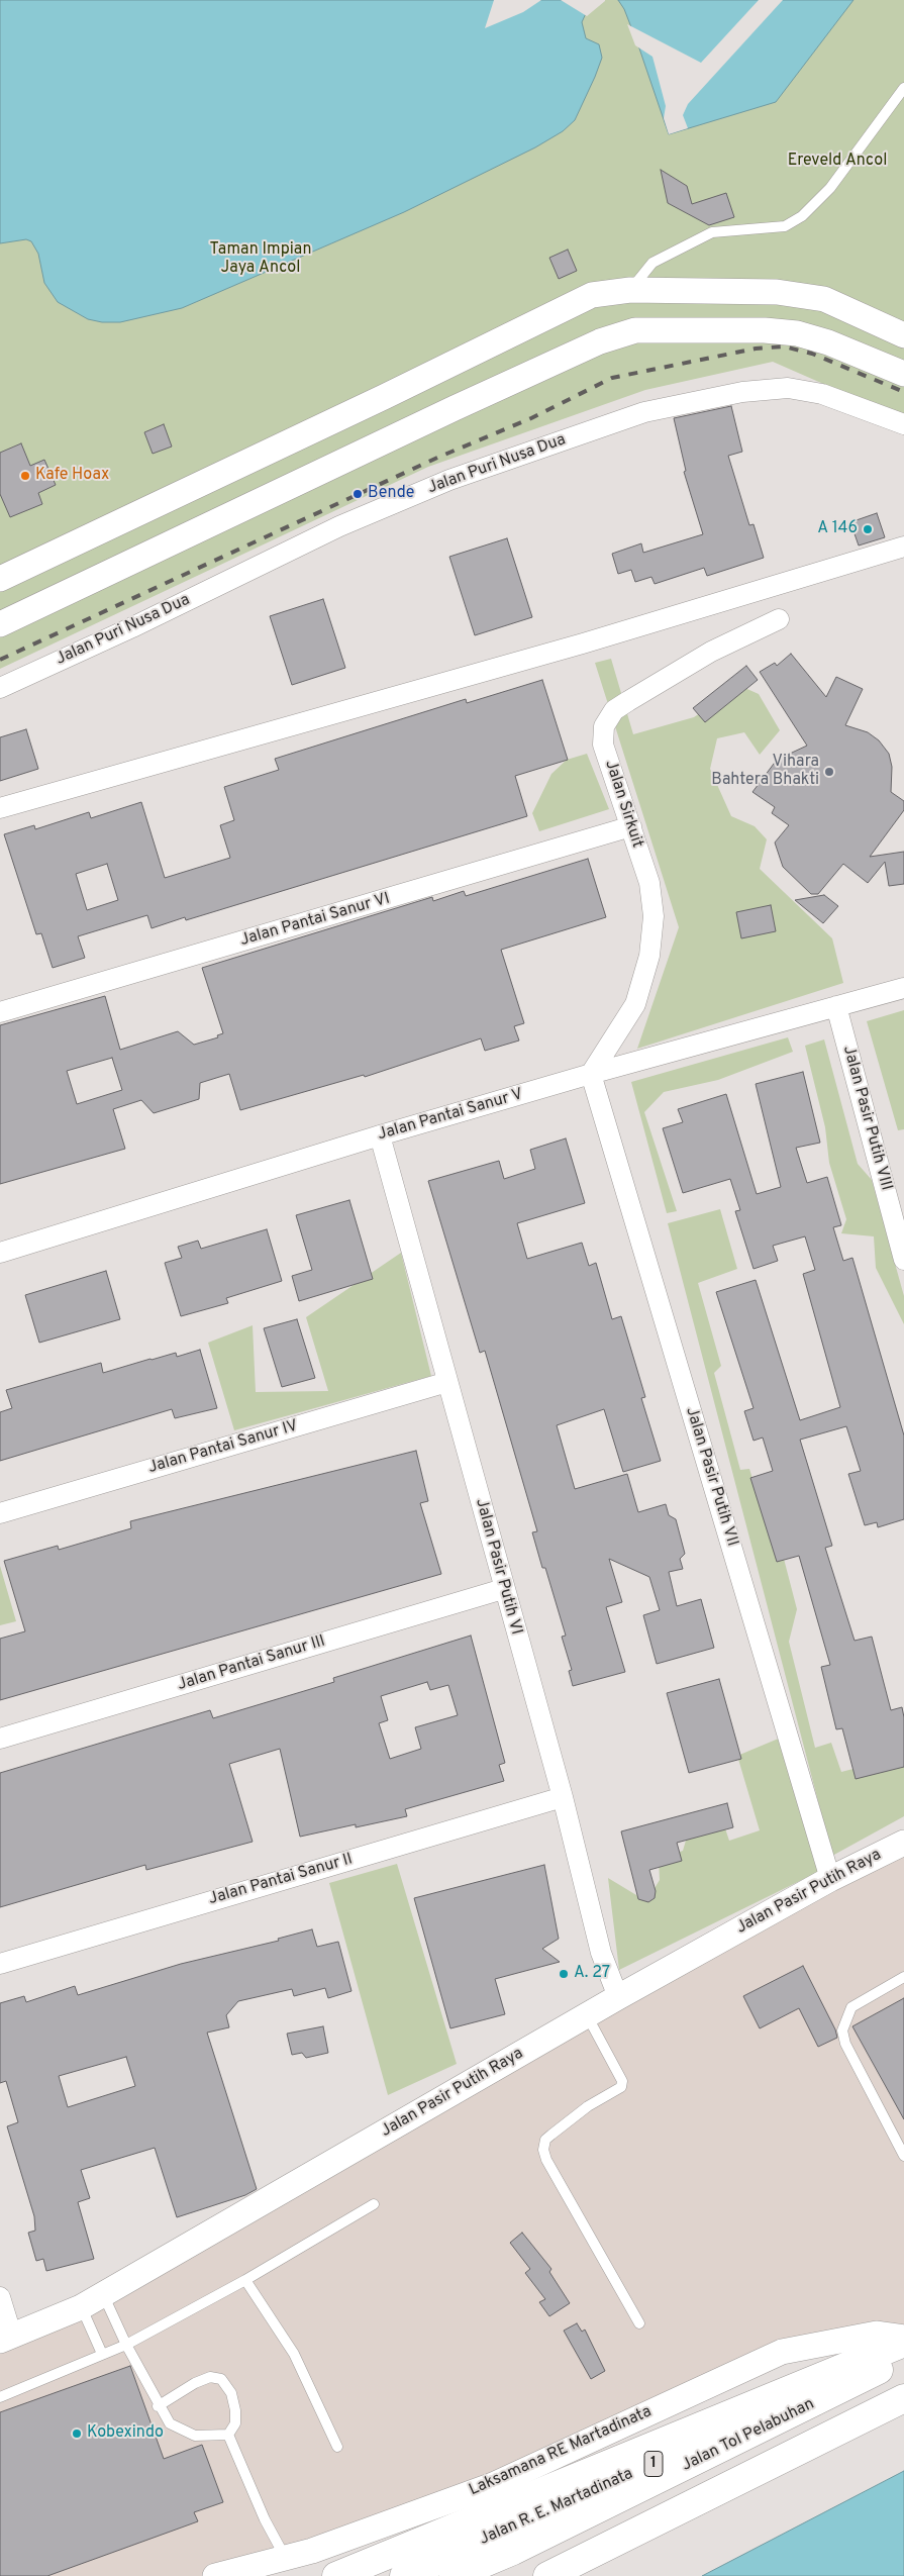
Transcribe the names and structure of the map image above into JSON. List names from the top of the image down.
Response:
{
  "streets": {
    "highway": ["Jalan Tol Pelabuhan", "1", "Jalan R. E. Martadinata"],
    "street": [
      "Jalan Puri Nusa Dua",
      "Jalan Sirkuit",
      "Jalan Pantai Sanur VI",
      "Jalan Pantai Sanur V",
      "Jalan Pasir Putih VIII",
      "Jalan Pantai Sanur IV",
      "Jalan Pasir Putih VII",
      "Jalan Pasir Putih VI",
      "Jalan Pantai Sanur III",
      "Jalan Pantai Sanur II",
      "Jalan Pasir Putih Raya",
      "Laksamana RE Martadinata"
    ]
  },
  "crossings": [
    ["Jalan Sirkuit", "Jalan Pantai Sanur VI"],
    ["Jalan Sirkuit", "Jalan Pantai Sanur V"],
    ["Jalan Sirkuit", "Jalan Pasir Putih VII"],
    ["Jalan Pantai Sanur V", "Jalan Pasir Putih VIII"],
    ["Jalan Pantai Sanur V", "Jalan Pasir Putih VII"],
    ["Jalan Pantai Sanur V", "Jalan Pasir Putih VI"],
    ["Jalan Pantai Sanur IV", "Jalan Pasir Putih VI"],
    ["Jalan Pasir Putih VII", "Jalan Pasir Putih Raya"],
    ["Jalan Pasir Putih VI", "Jalan Pantai Sanur III"],
    ["Jalan Pasir Putih VI", "Jalan Pantai Sanur II"],
    ["Jalan Pasir Putih VI", "Jalan Pasir Putih Raya"]
  ],
  "parks": ["Ereveld Ancol", "Taman Impian Jaya Ancol"],
  "places": [
    "Kafe Hoax",
    "Bende",
    "A 146",
    "Vihara Bahtera Bhakti",
    "A. 27",
    "Kobexindo"
  ]
}
